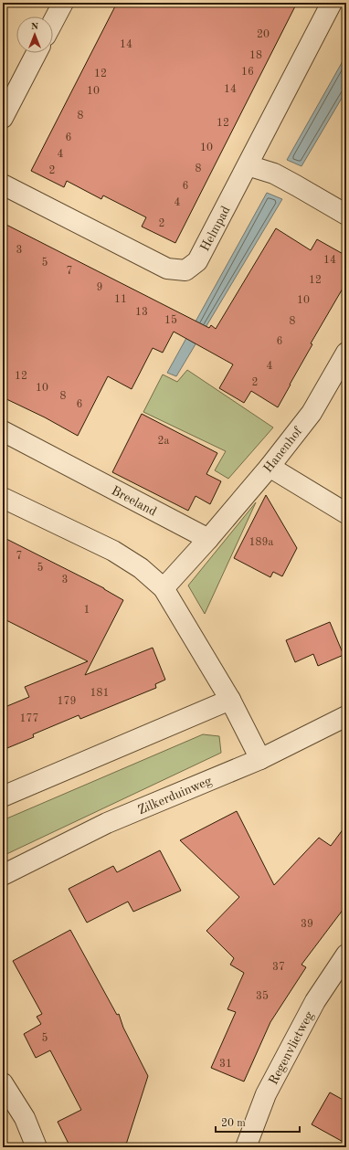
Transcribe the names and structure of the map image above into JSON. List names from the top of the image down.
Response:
{
  "streets": {
    "street": [
      "Helmpad",
      "Hanenhof",
      "Breeland",
      "Zilkerduinweg",
      "Regenvlietweg"
    ]
  },
  "crossings": [
    ["Hanenhof", "Breeland"]
  ],
  "house_numbers": [
    "20",
    "14",
    "18",
    "16",
    "12",
    "14",
    "10",
    "8",
    "12",
    "6",
    "10",
    "4",
    "8",
    "2",
    "6",
    "4",
    "2",
    "3",
    "14",
    "5",
    "7",
    "12",
    "9",
    "11",
    "10",
    "13",
    "15",
    "8",
    "6",
    "4",
    "12",
    "2",
    "10",
    "8",
    "6",
    "2a",
    "189a",
    "7",
    "5",
    "3",
    "1",
    "181",
    "179",
    "177",
    "39",
    "37",
    "35",
    "5",
    "31"
  ],
  "scale_bar": "20 m",
  "north": "top"
}
